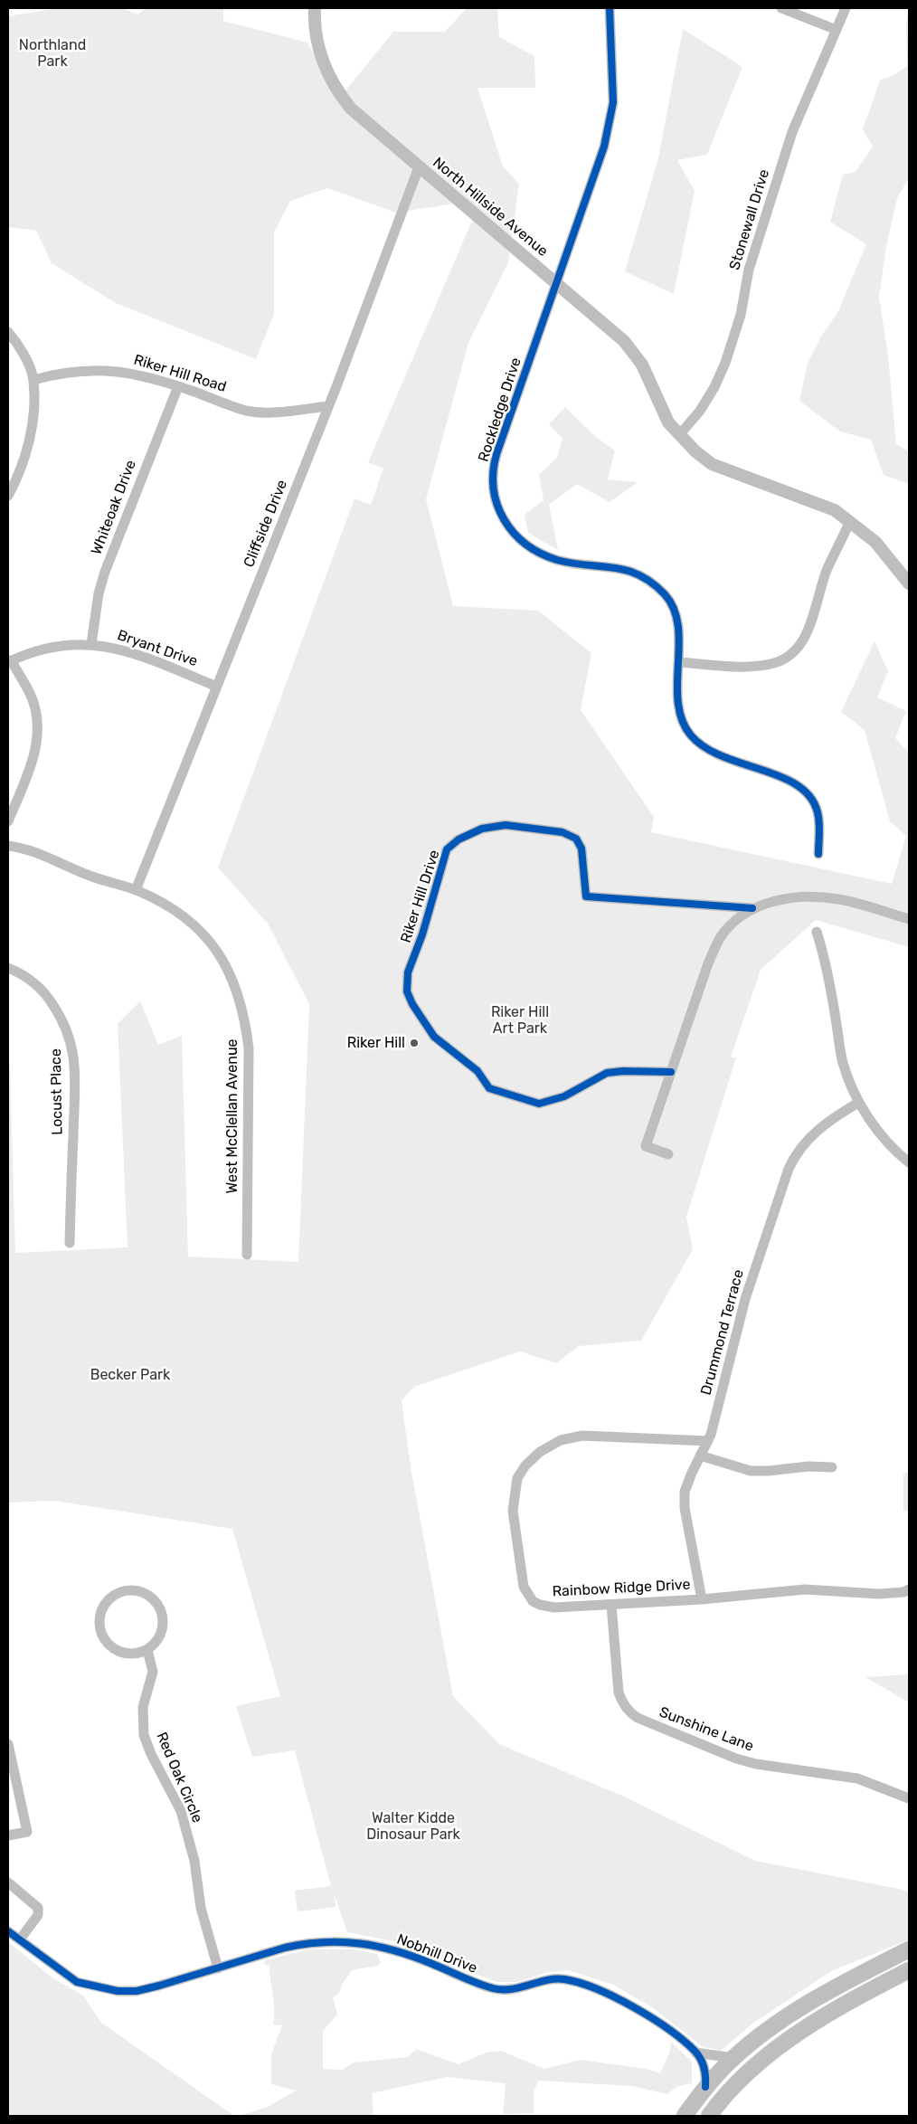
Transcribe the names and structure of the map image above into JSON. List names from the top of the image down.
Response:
{
  "streets": {
    "street": [
      "North Hillside Avenue",
      "Stonewall Drive",
      "Riker Hill Road",
      "Rockledge Drive",
      "Whiteoak Drive",
      "Cliffside Drive",
      "Bryant Drive",
      "Riker Hill Drive",
      "Locust Place",
      "West McClellan Avenue",
      "Drummond Terrace",
      "Rainbow Ridge Drive",
      "Sunshine Lane",
      "Red Oak Circle",
      "Nobhill Drive"
    ]
  },
  "crossings": [
    ["North Hillside Avenue", "Stonewall Drive"],
    ["North Hillside Avenue", "Rockledge Drive"],
    ["North Hillside Avenue", "Cliffside Drive"],
    ["Riker Hill Road", "Whiteoak Drive"],
    ["Riker Hill Road", "Cliffside Drive"],
    ["Whiteoak Drive", "Bryant Drive"],
    ["Cliffside Drive", "Bryant Drive"],
    ["Cliffside Drive", "West McClellan Avenue"],
    ["Drummond Terrace", "Rainbow Ridge Drive"],
    ["Rainbow Ridge Drive", "Sunshine Lane"],
    ["Red Oak Circle", "Nobhill Drive"]
  ],
  "parks": [
    "Northland Park",
    "Riker Hill Art Park",
    "Becker Park",
    "Walter Kidde Dinosaur Park"
  ],
  "places": ["Riker Hill"]
}
